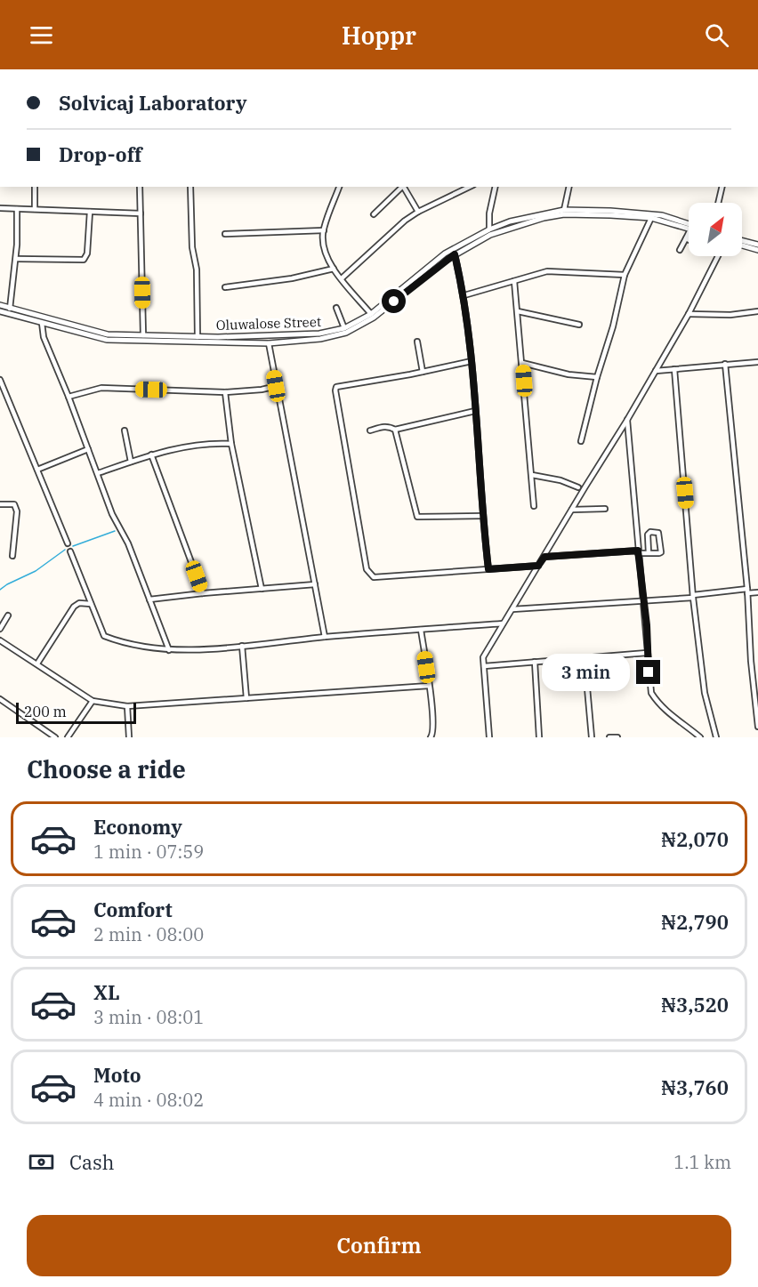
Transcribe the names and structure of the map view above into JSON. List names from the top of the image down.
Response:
{
  "streets": {
    "street": ["Oluwalose Street"]
  },
  "scale_bar": "200 m",
  "north": "top right",
  "page": {
    "header": "Hoppr",
    "banner": ["Solvicaj Laboratory", "Drop-off"],
    "bubble": "3 min",
    "scale": "200 m",
    "heading": "Choose a ride",
    "list": [
      {
        "name": "Economy",
        "note": "1 min · 07:59",
        "value": "₦2,070"
      },
      {
        "name": "Comfort",
        "note": "2 min · 08:00",
        "value": "₦2,790"
      },
      {
        "name": "XL",
        "note": "3 min · 08:01",
        "value": "₦3,520"
      },
      {
        "name": "Moto",
        "note": "4 min · 08:02",
        "value": "₦3,760"
      }
    ],
    "pay": ["Cash", "1.1 km"],
    "buttons": "Confirm"
  }
}
